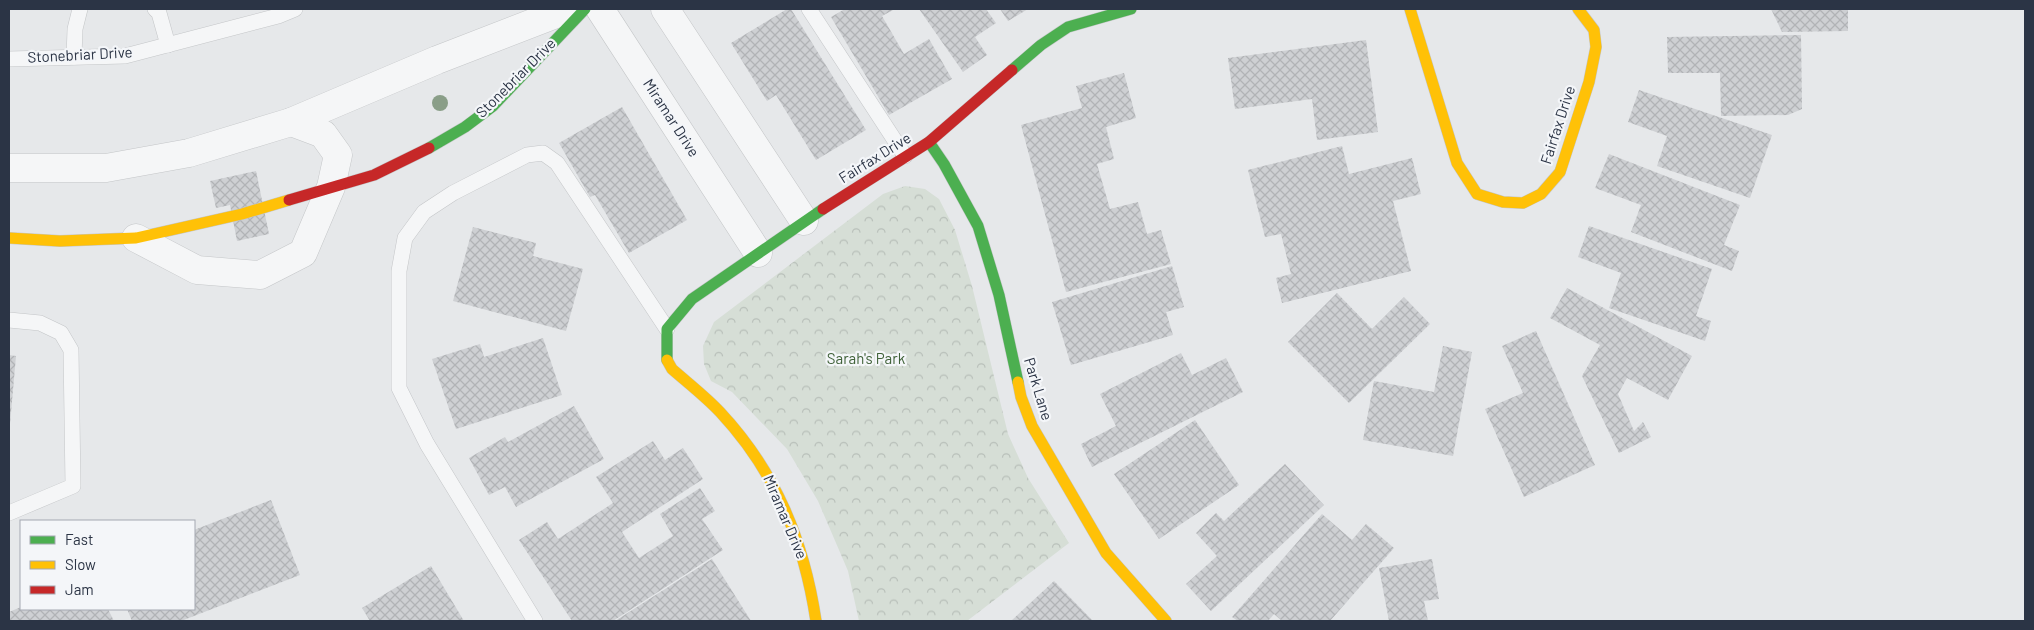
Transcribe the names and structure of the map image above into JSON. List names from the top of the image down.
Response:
{
  "streets": {
    "street": [
      "Stonebriar Drive",
      "Miramar Drive",
      "Fairfax Drive",
      "Park Lane"
    ]
  },
  "crossings": [
    ["Miramar Drive", "Fairfax Drive"],
    ["Fairfax Drive", "Park Lane"]
  ],
  "parks": ["Sarah's Park"],
  "legend": ["Fast", "Slow", "Jam"]
}
